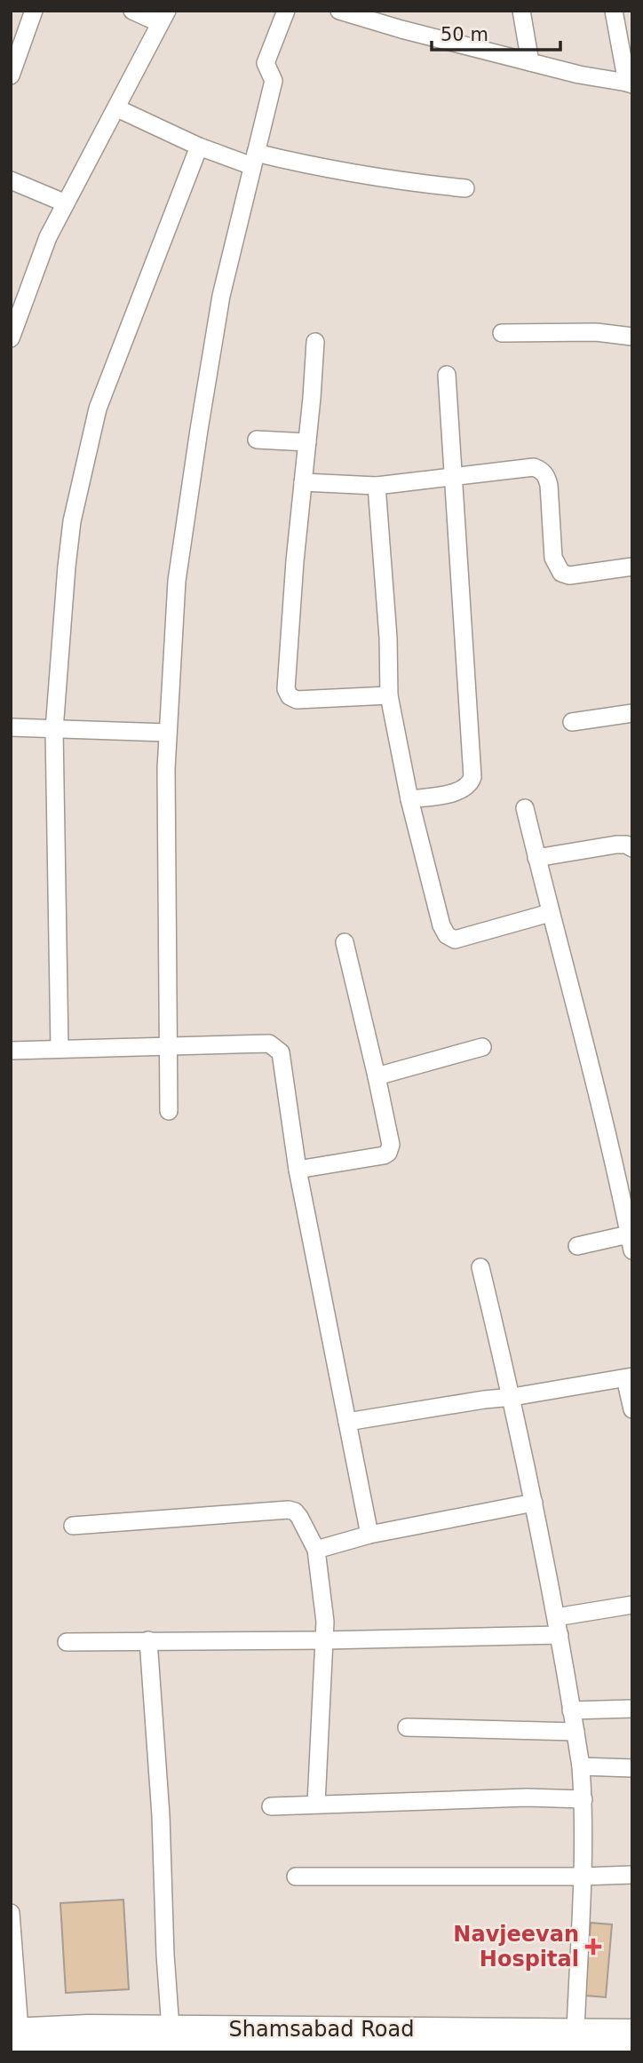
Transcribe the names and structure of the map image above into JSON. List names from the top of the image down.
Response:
{
  "streets": {
    "main road": ["Shamsabad Road"]
  },
  "places": {
    "health": ["Navjeevan Hospital"]
  },
  "scale_bar": "50 m"
}
